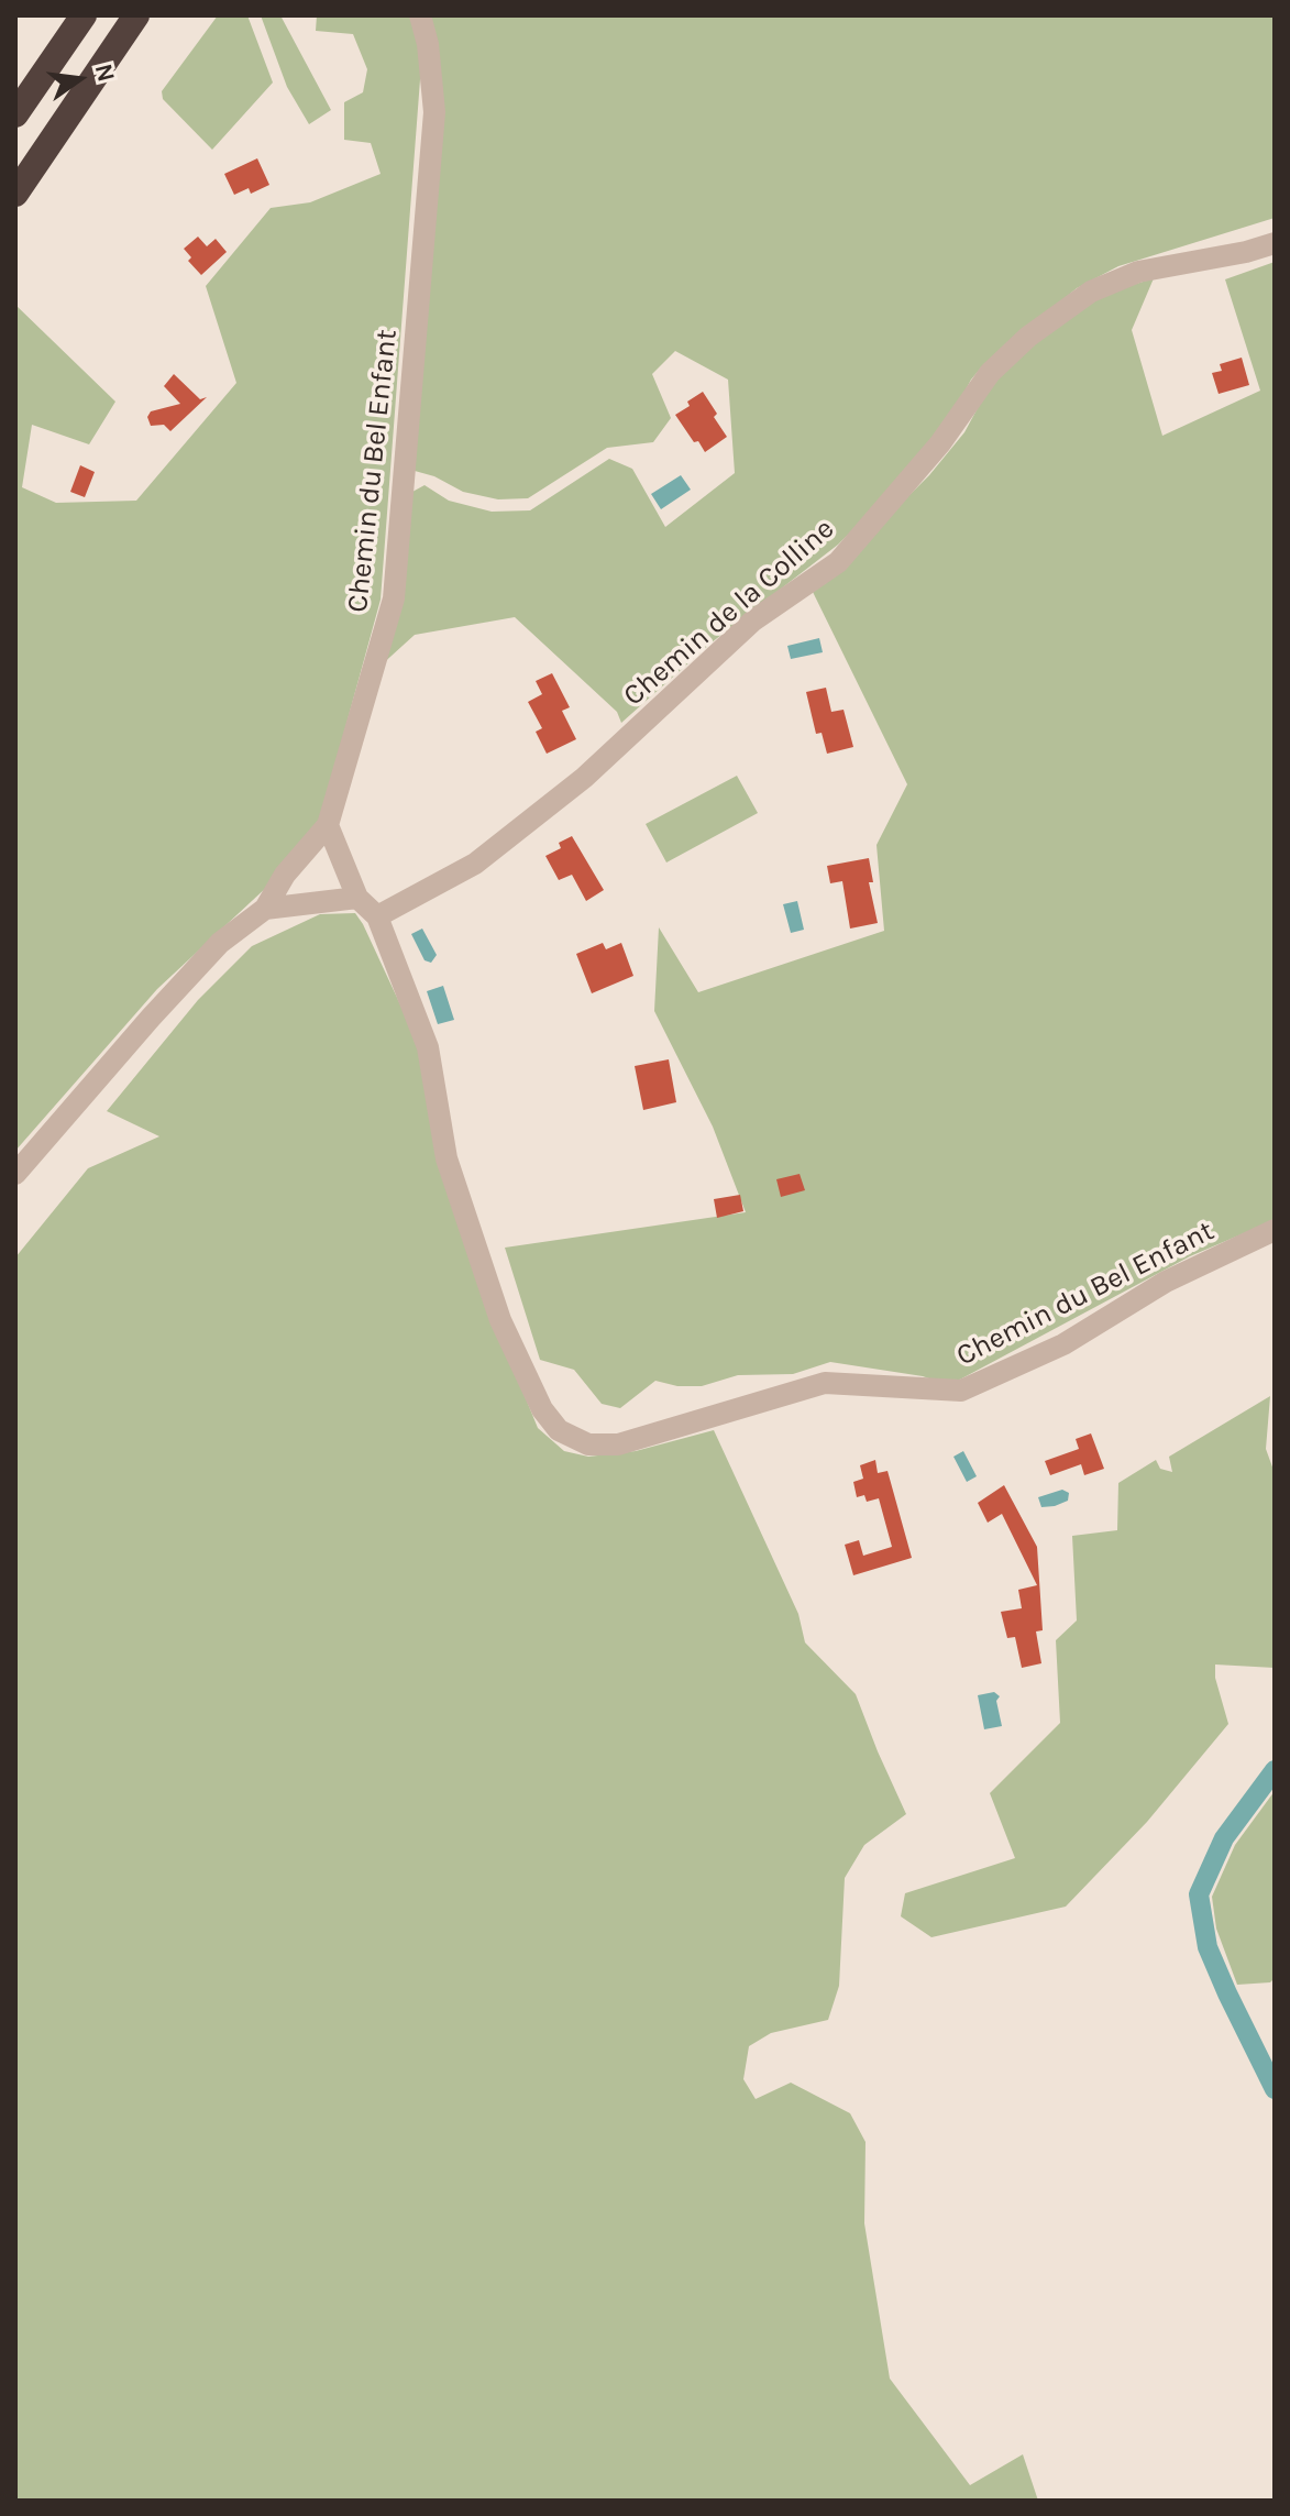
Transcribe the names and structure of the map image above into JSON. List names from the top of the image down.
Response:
{
  "streets": {
    "street": ["Chemin du Bel Enfant", "Chemin de la Colline"]
  },
  "crossings": [
    ["Chemin du Bel Enfant", "Chemin de la Colline"]
  ],
  "north": "right"
}
